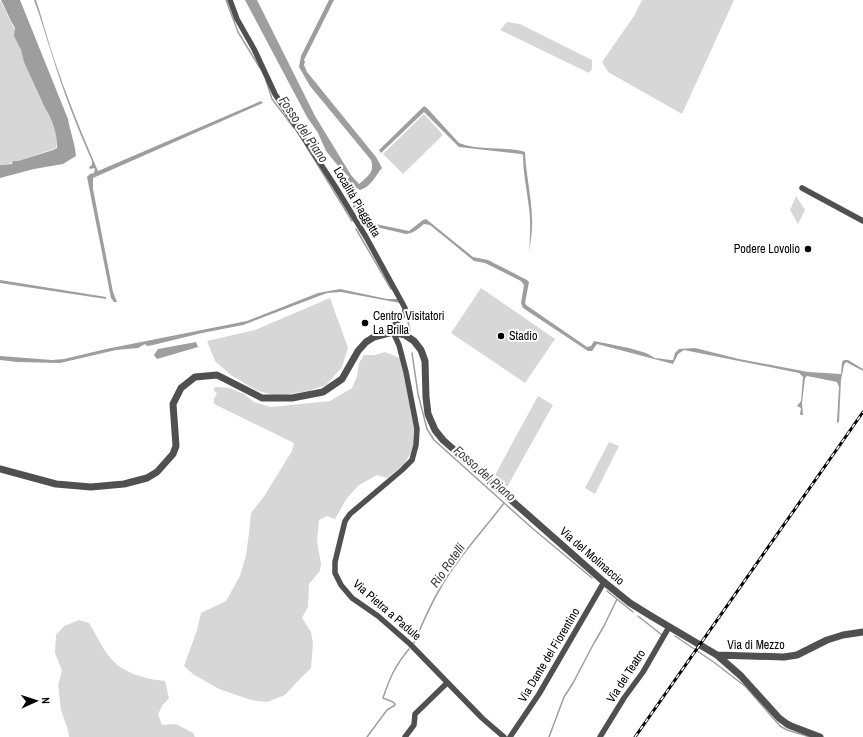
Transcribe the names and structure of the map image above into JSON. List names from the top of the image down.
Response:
{
  "streets": {
    "street": [
      "Località Piaggetta",
      "Via del Molinaccio",
      "Via Pietra a Padule",
      "Via di Mezzo",
      "Via Dante del Fiorentino",
      "Via del Teatro"
    ]
  },
  "crossings": [
    ["Località Piaggetta", "Via del Molinaccio"],
    ["Località Piaggetta", "Via Pietra a Padule"],
    ["Via del Molinaccio", "Via Pietra a Padule"],
    ["Via del Molinaccio", "Via di Mezzo"],
    ["Via del Molinaccio", "Via Dante del Fiorentino"],
    ["Via del Molinaccio", "Via del Teatro"]
  ],
  "water": ["Fosso del Piano", "Rio Rotelli"],
  "places": ["Podere Lovolio", "Centro Visitatori La Brilla", "Stadio"],
  "north": "right"
}
